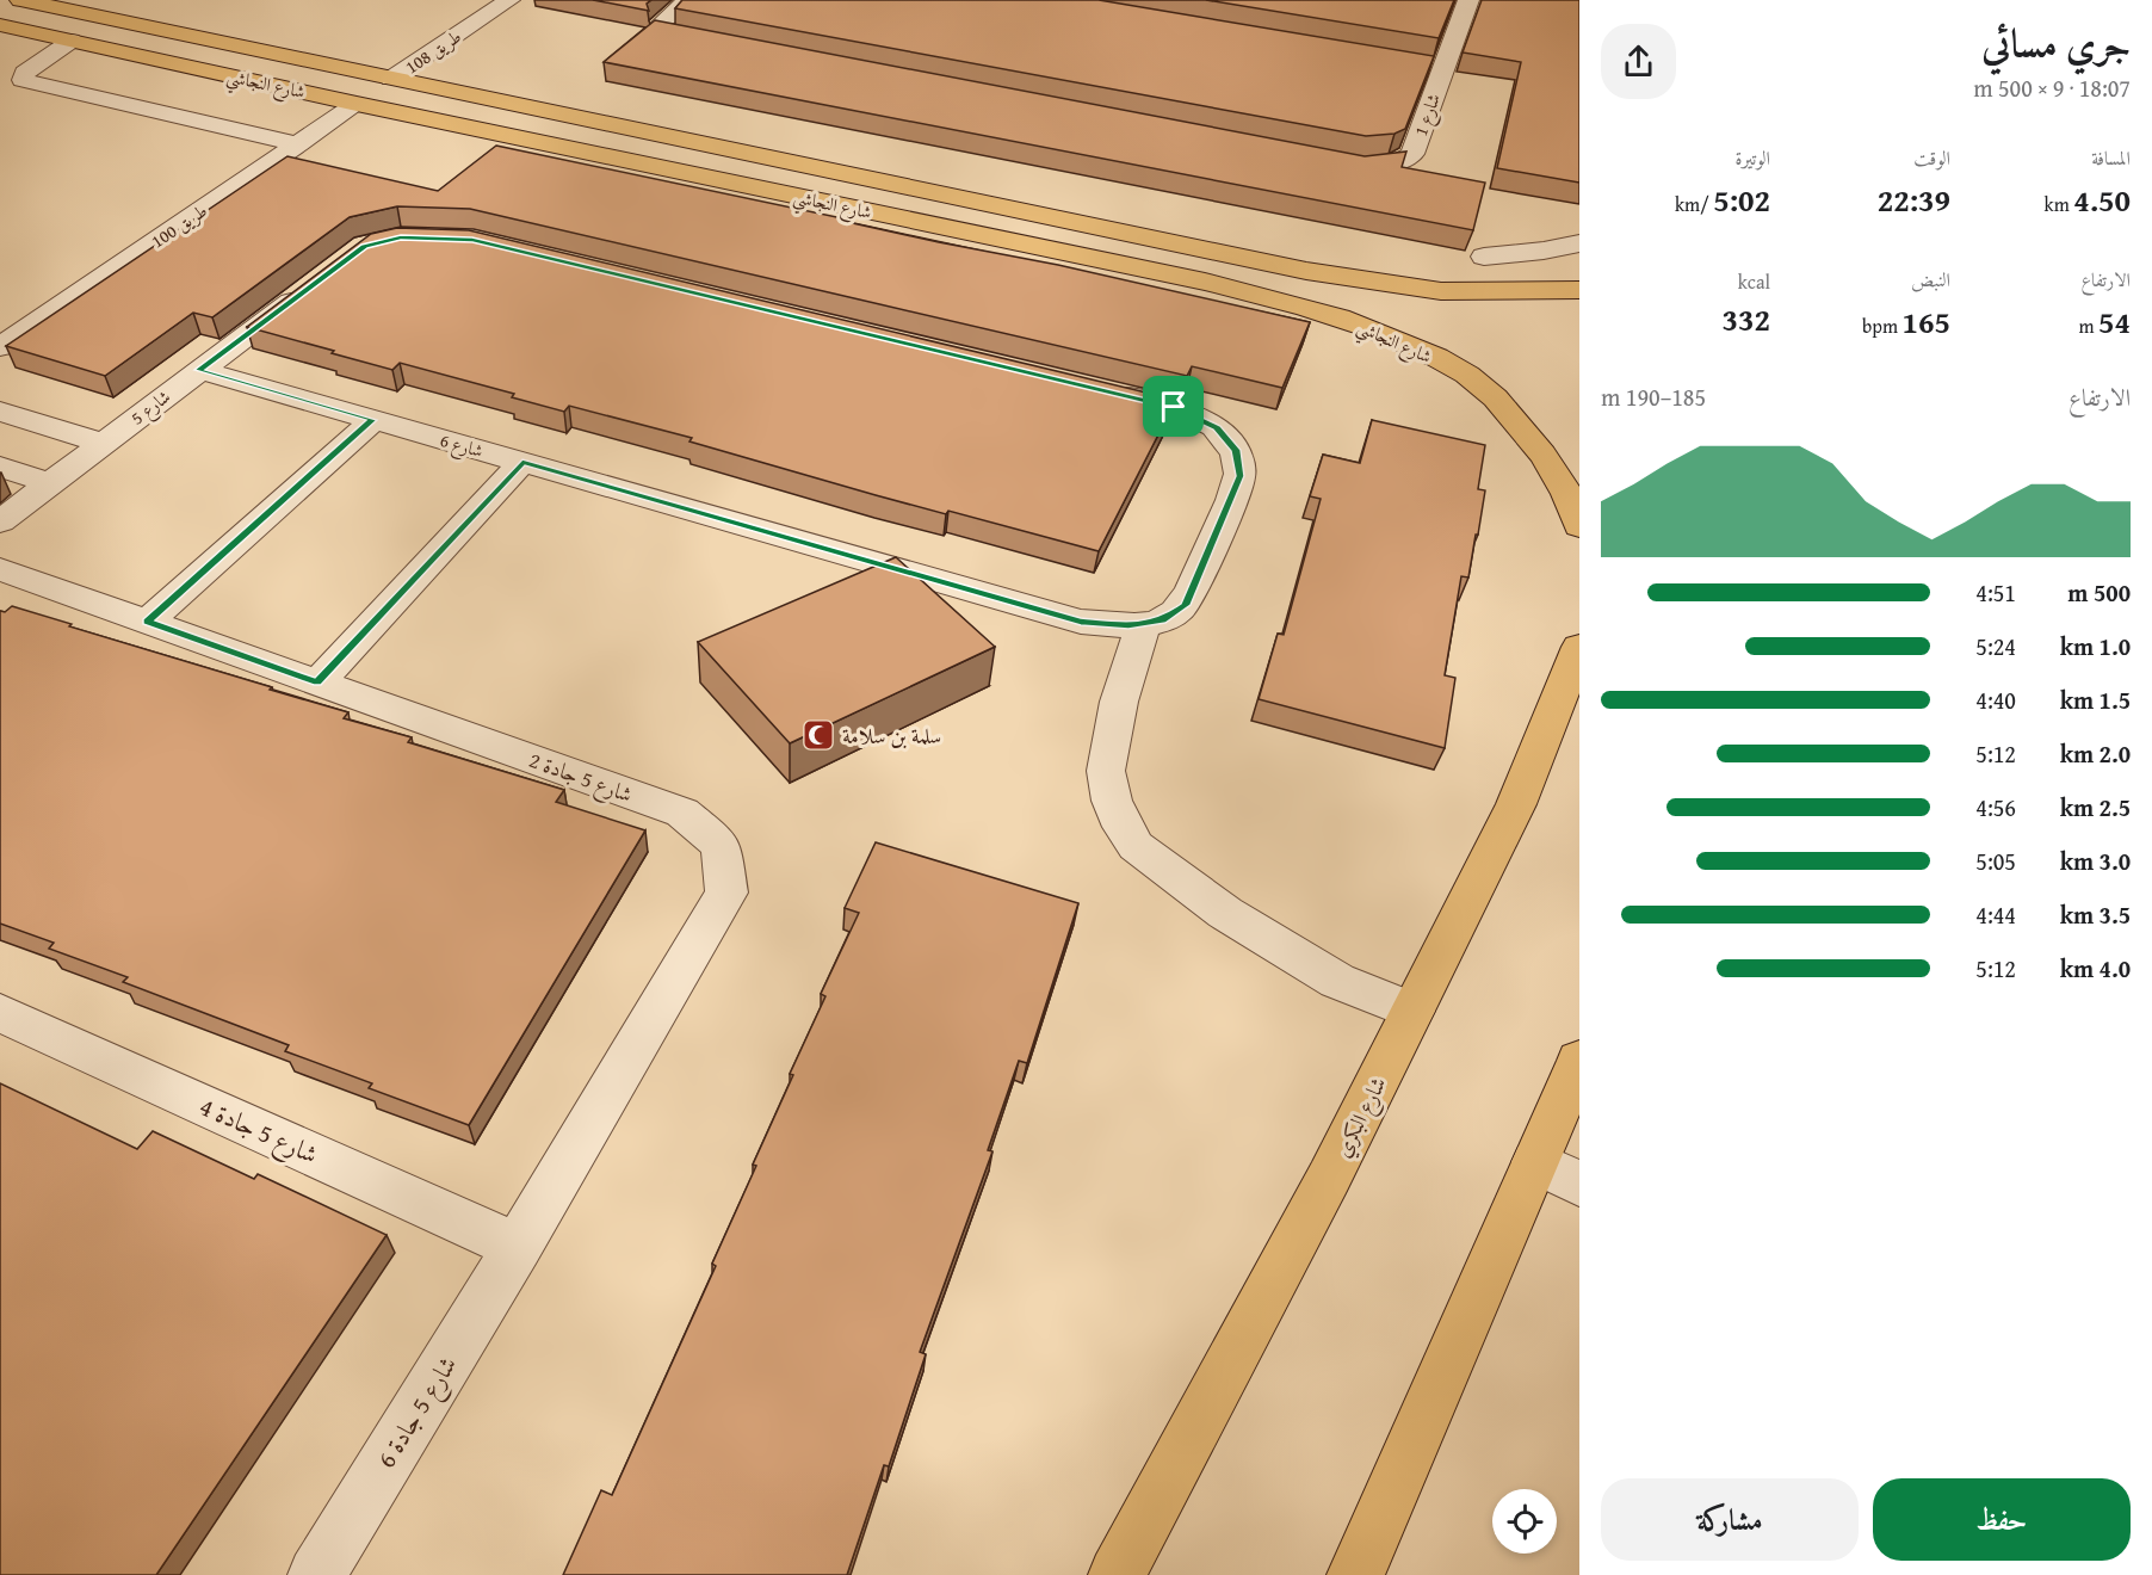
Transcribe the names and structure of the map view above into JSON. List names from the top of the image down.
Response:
{
  "streets": {
    "main road": ["شارع النجاشي", "شارع البكري"],
    "street": [
      "طريق 108",
      "شارع 1",
      "طريق 100",
      "شارع 5",
      "شارع 6",
      "شارع 5 جادة 2",
      "شارع 5 جادة 4",
      "شارع 5 جادة 6"
    ]
  },
  "crossings": [
    ["طريق 108", "شارع النجاشي"],
    ["شارع النجاشي", "طريق 100"],
    ["شارع 5", "شارع 6"],
    ["شارع 5 جادة 2", "شارع 5 جادة 4"],
    ["شارع 5 جادة 2", "شارع 5 جادة 6"],
    ["شارع 5 جادة 4", "شارع 5 جادة 6"]
  ],
  "places": {
    "mosque": ["سلمة بن سلامة"]
  },
  "page": {
    "heading": ["جري مسائي", "18:07 · 9 × 500 m"],
    "stats": [
      ["المسافة", "4.50 km"],
      ["الوقت", "22:39"],
      ["الوتيرة", "5:02 /km"],
      ["الارتفاع", "54 m"],
      ["النبض", "165 bpm"],
      ["kcal", "332"]
    ],
    "chart": ["الارتفاع", "185–190 m"],
    "list": [
      {
        "name": "500 m",
        "note": "4:51"
      },
      {
        "name": "1.0 km",
        "note": "5:24"
      },
      {
        "name": "1.5 km",
        "note": "4:40"
      },
      {
        "name": "2.0 km",
        "note": "5:12"
      },
      {
        "name": "2.5 km",
        "note": "4:56"
      },
      {
        "name": "3.0 km",
        "note": "5:05"
      },
      {
        "name": "3.5 km",
        "note": "4:44"
      },
      {
        "name": "4.0 km",
        "note": "5:12"
      }
    ],
    "buttons": ["حفظ", "مشاركة"]
  }
}
